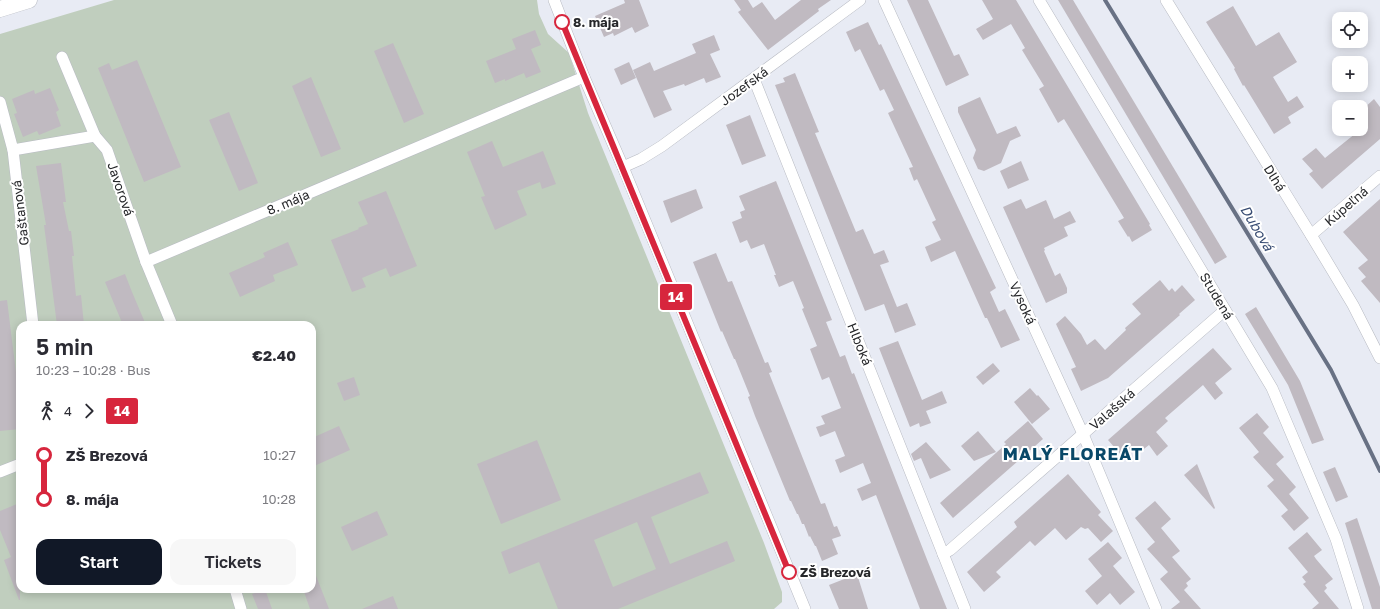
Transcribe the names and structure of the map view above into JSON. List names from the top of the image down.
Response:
{
  "streets": {
    "street": [
      "Jozefská",
      "Dlhá",
      "Javorová",
      "8. mája",
      "Kúpeľná",
      "Gaštanová",
      "Studená",
      "Vysoká",
      "Hlboká",
      "Valašská"
    ]
  },
  "crossings": [
    ["Jozefská", "Hlboká"],
    ["Dlhá", "Kúpeľná"],
    ["Javorová", "8. mája"],
    ["Studená", "Valašská"],
    ["Vysoká", "Valašská"],
    ["Hlboká", "Valašská"]
  ],
  "districts": ["MALÝ FLOREÁT"],
  "water": ["Dubová"],
  "places": ["8. mája", "ZŠ Brezová"],
  "lines": ["bus line 14"],
  "page": {
    "on_map": "14",
    "map_buttons": ["+", "−"],
    "heading": ["5 min", "10:23 – 10:28 · Bus", "€2.40"],
    "legs": ["4", "14"],
    "list": [
      {
        "name": "ZŠ Brezová",
        "value": "10:27"
      },
      {
        "name": "8. mája",
        "value": "10:28"
      }
    ],
    "buttons": ["Start", "Tickets"]
  }
}
